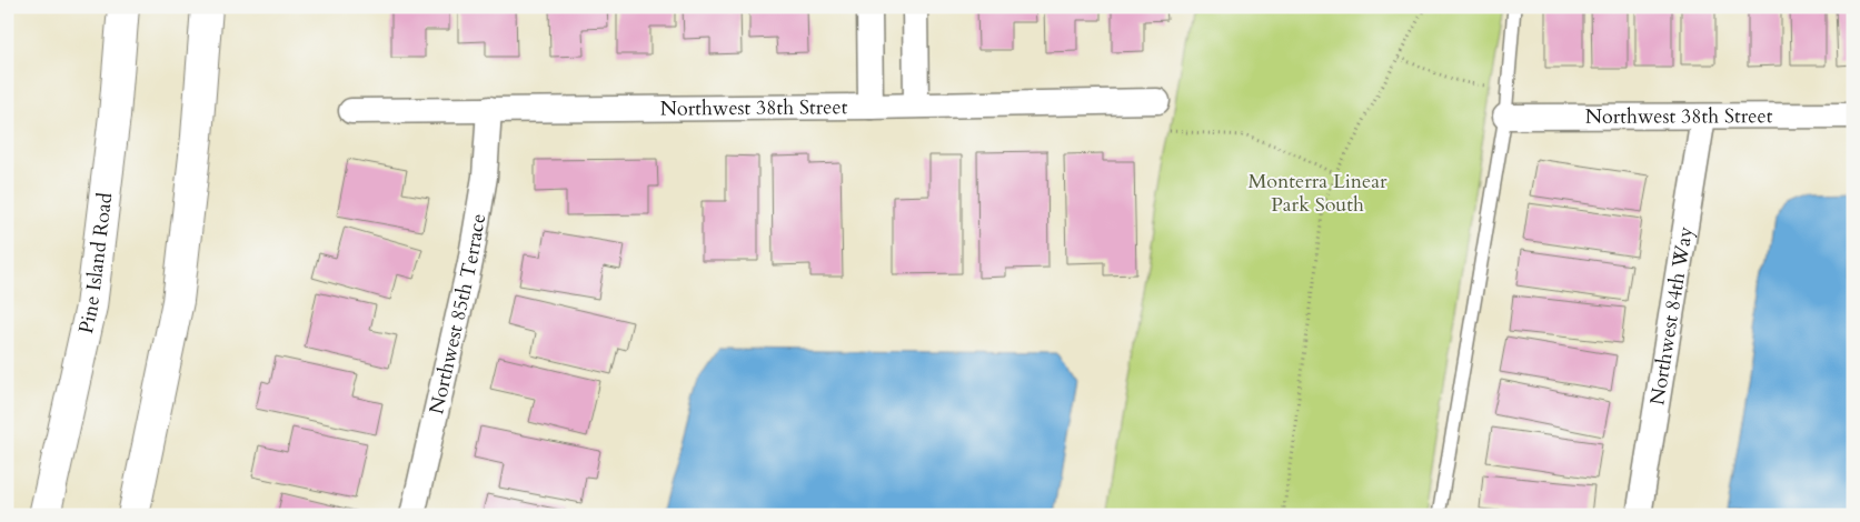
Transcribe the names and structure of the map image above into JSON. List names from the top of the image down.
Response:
{
  "streets": {
    "main road": ["Pine Island Road"],
    "street": ["Northwest 38th Street", "Northwest 85th Terrace", "Northwest 84th Way"]
  },
  "crossings": [
    ["Northwest 38th Street", "Northwest 85th Terrace"],
    ["Northwest 38th Street", "Northwest 84th Way"]
  ],
  "parks": ["Monterra Linear Park South"]
}
